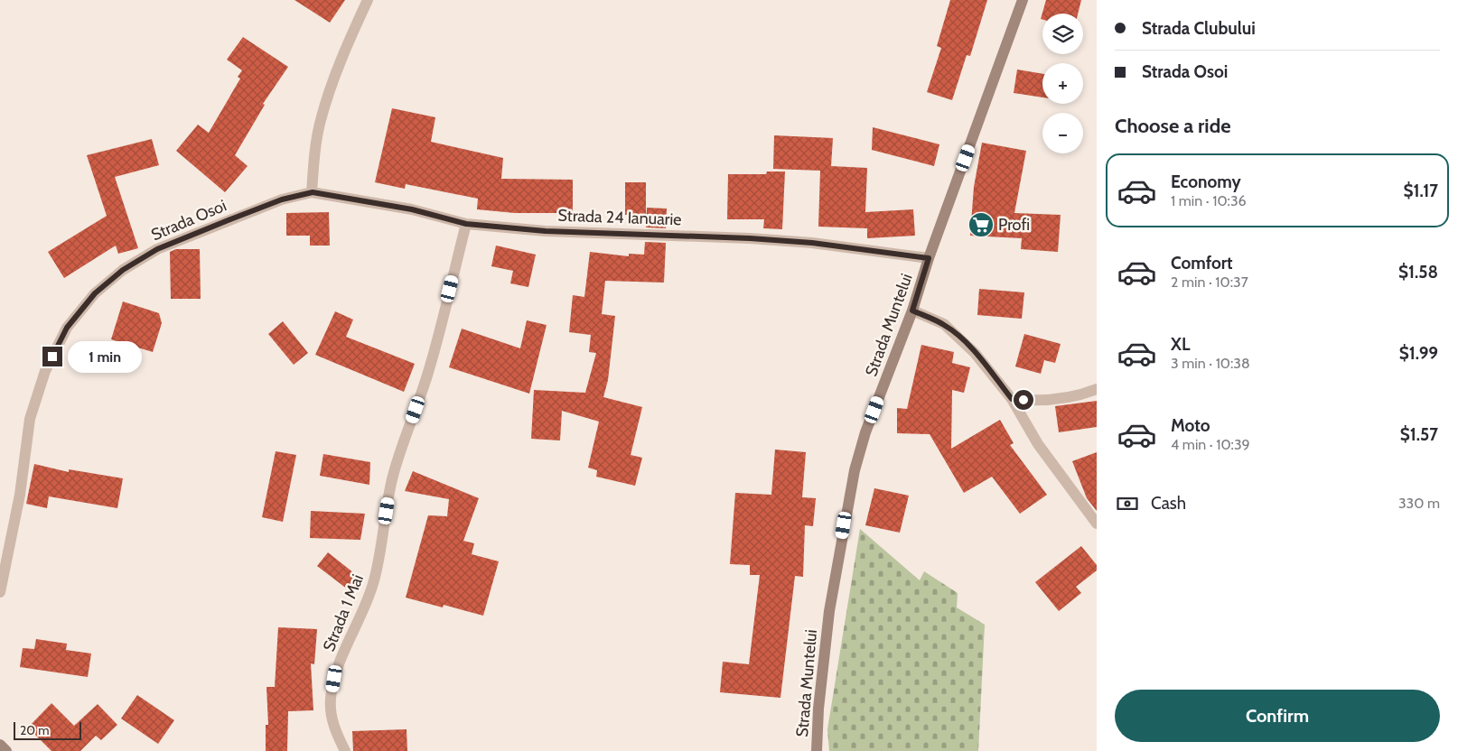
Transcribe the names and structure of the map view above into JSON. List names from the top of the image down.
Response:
{
  "streets": {
    "street": [
      "Strada 24 Ianuarie",
      "Strada Osoi",
      "Strada Muntelui",
      "Strada 1 Mai"
    ]
  },
  "crossings": [
    ["Strada 24 Ianuarie", "Strada Osoi"],
    ["Strada 24 Ianuarie", "Strada Muntelui"],
    ["Strada 24 Ianuarie", "Strada 1 Mai"]
  ],
  "places": {
    "supermarket": ["Profi"]
  },
  "scale_bar": "20 m",
  "page": {
    "banner": ["Strada Clubului", "Strada Osoi"],
    "map_buttons": ["+", "−"],
    "heading": "Choose a ride",
    "list": [
      {
        "name": "Economy",
        "note": "1 min · 10:36",
        "value": "$1.17"
      },
      {
        "name": "Comfort",
        "note": "2 min · 10:37",
        "value": "$1.58"
      },
      {
        "name": "XL",
        "note": "3 min · 10:38",
        "value": "$1.99"
      },
      {
        "name": "Moto",
        "note": "4 min · 10:39",
        "value": "$1.57"
      }
    ],
    "bubble": "1 min",
    "pay": ["Cash", "330 m"],
    "buttons": "Confirm",
    "scale": "20 m"
  }
}
